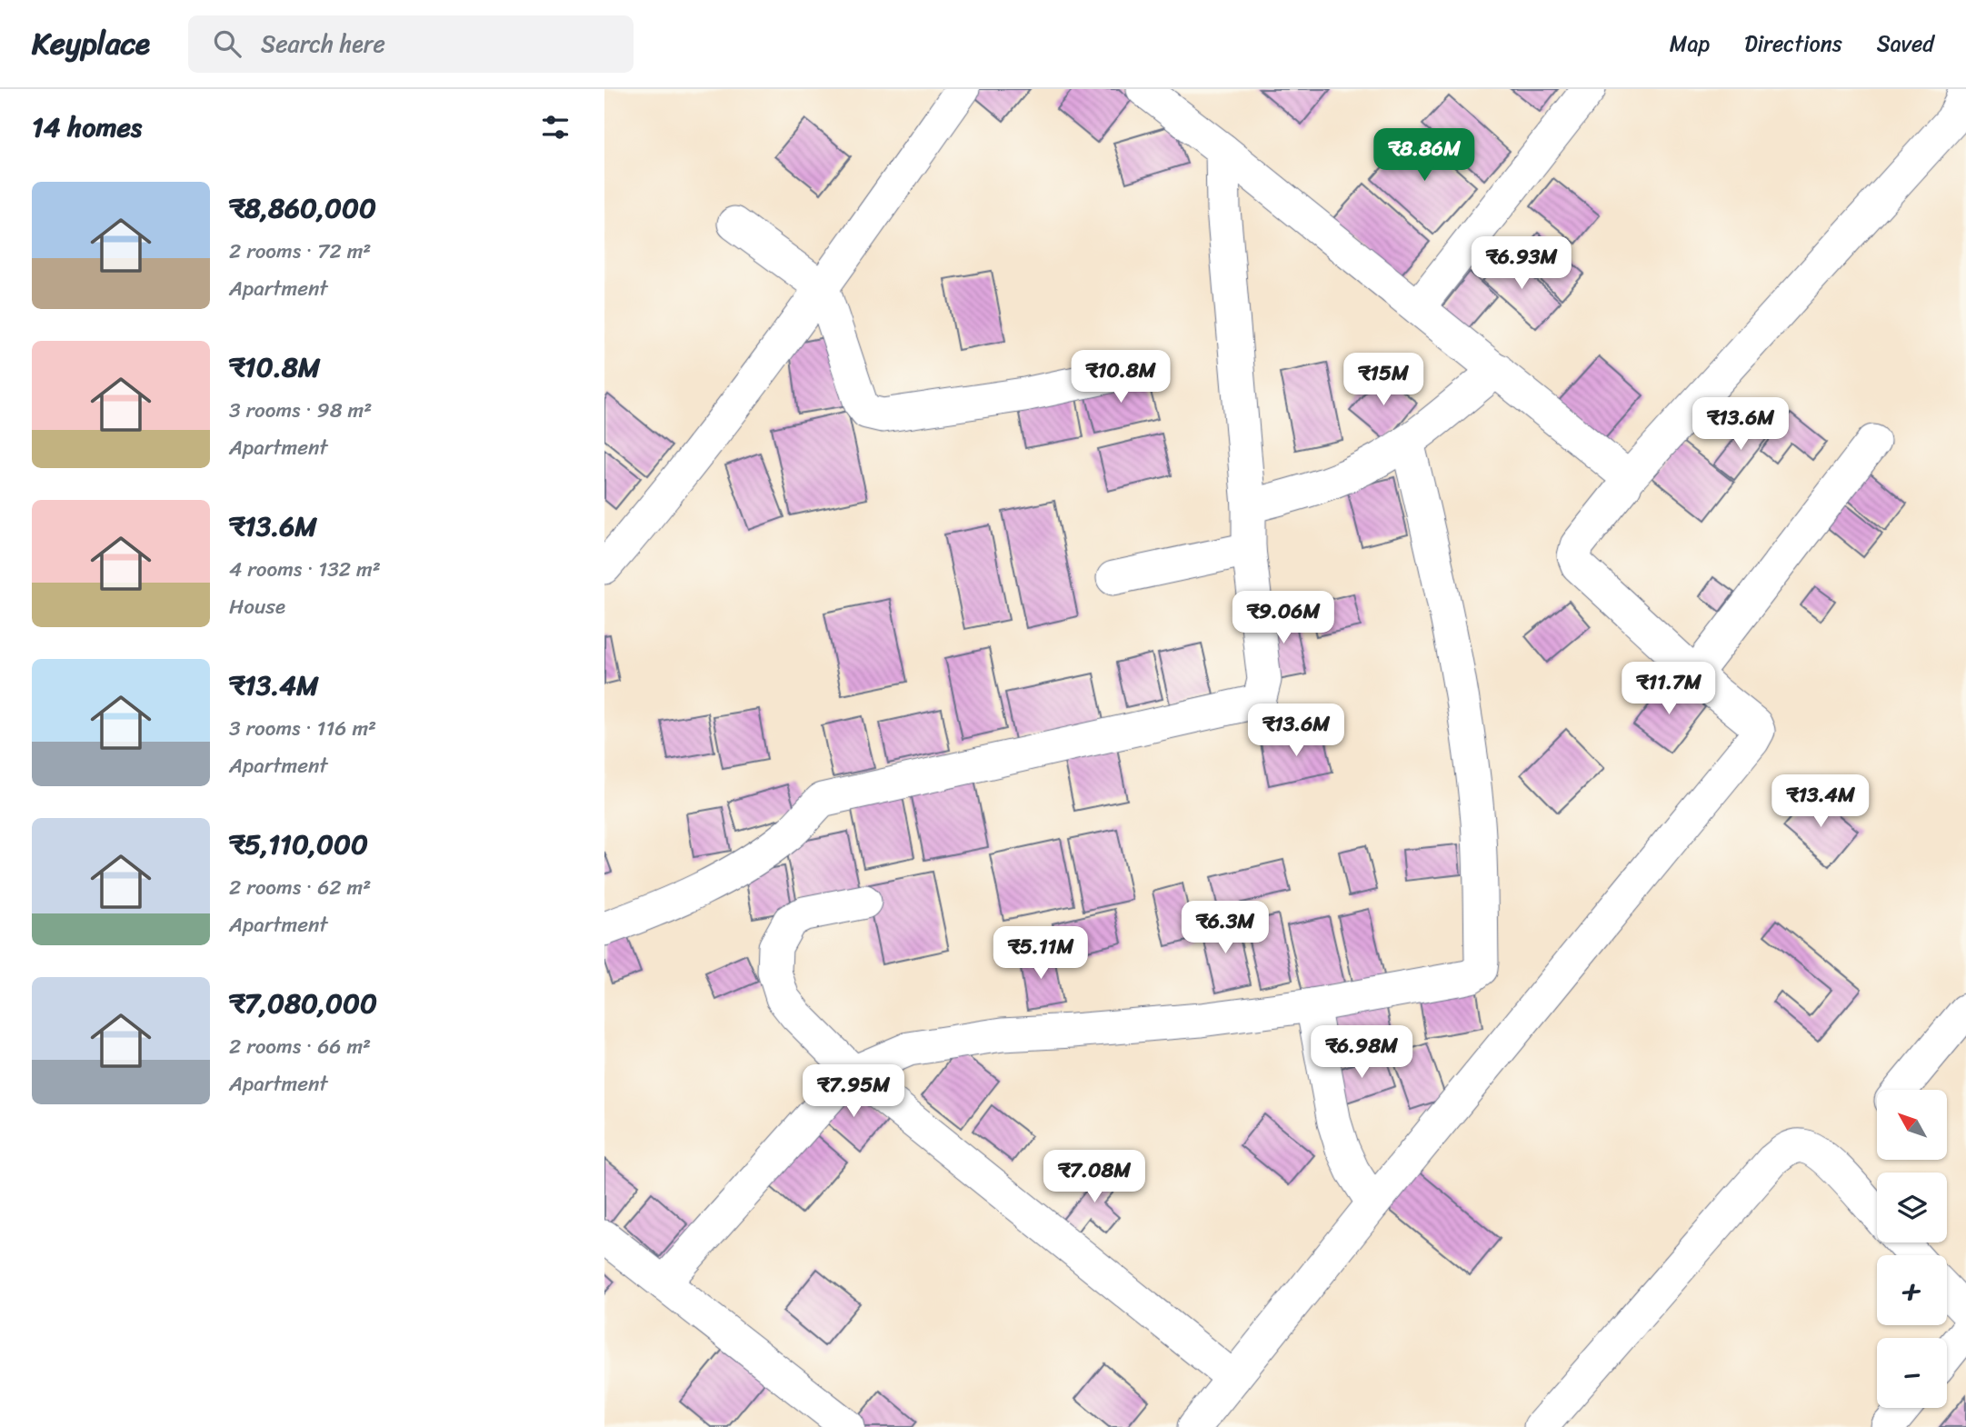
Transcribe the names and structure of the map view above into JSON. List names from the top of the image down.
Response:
{
  "north": "top left",
  "page": {
    "header": "Keyplace",
    "search": "Search here",
    "nav": ["Map", "Directions", "Saved"],
    "heading": "14 homes",
    "price": [
      "₹8.86M",
      "₹6.93M",
      "₹10.8M",
      "₹15M",
      "₹13.6M",
      "₹9.06M",
      "₹11.7M",
      "₹13.6M",
      "₹13.4M",
      "₹6.3M",
      "₹5.11M",
      "₹6.98M",
      "₹7.95M",
      "₹7.08M"
    ],
    "list": [
      {
        "name": "₹8,860,000",
        "note": "2 rooms · 72 m² · Apartment"
      },
      {
        "name": "₹10.8M",
        "note": "3 rooms · 98 m² · Apartment"
      },
      {
        "name": "₹13.6M",
        "note": "4 rooms · 132 m² · House"
      },
      {
        "name": "₹13.4M",
        "note": "3 rooms · 116 m² · Apartment"
      },
      {
        "name": "₹5,110,000",
        "note": "2 rooms · 62 m² · Apartment"
      },
      {
        "name": "₹7,080,000",
        "note": "2 rooms · 66 m² · Apartment"
      }
    ],
    "map_buttons": ["+", "−"]
  }
}
